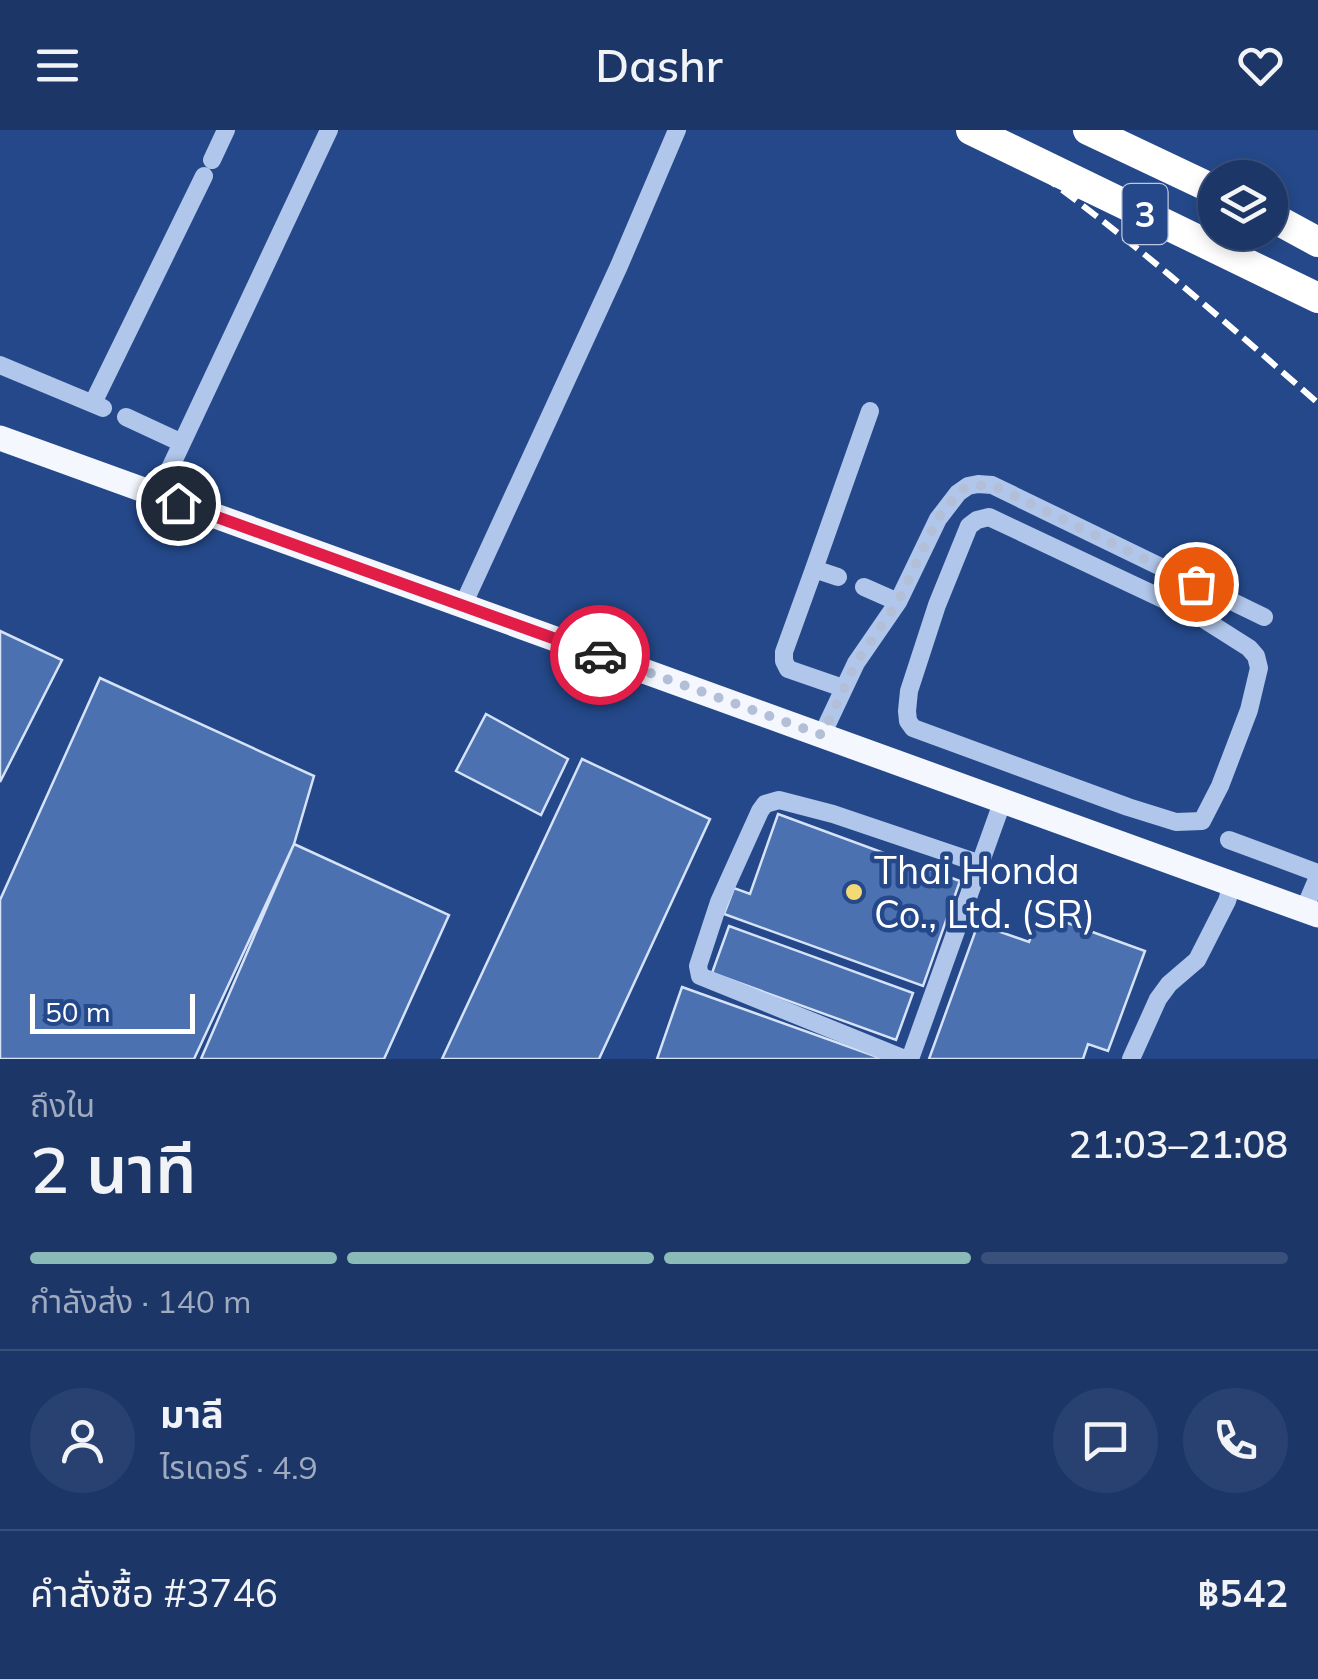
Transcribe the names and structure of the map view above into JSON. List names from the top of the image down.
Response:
{
  "streets": {
    "highway": ["3"]
  },
  "places": ["Thai Honda Co., Ltd. (SR)"],
  "scale_bar": "50 m",
  "page": {
    "header": "Dashr",
    "scale": "50 m",
    "heading": ["2 นาที", "ถึงใน", "21:03–21:08"],
    "panel": [
      "มาลี",
      "ไรเดอร์ · 4.9",
      "คำสั่งซื้อ #3746",
      "฿542"
    ],
    "bar": "กำลังส่ง · 140 m"
  }
}
